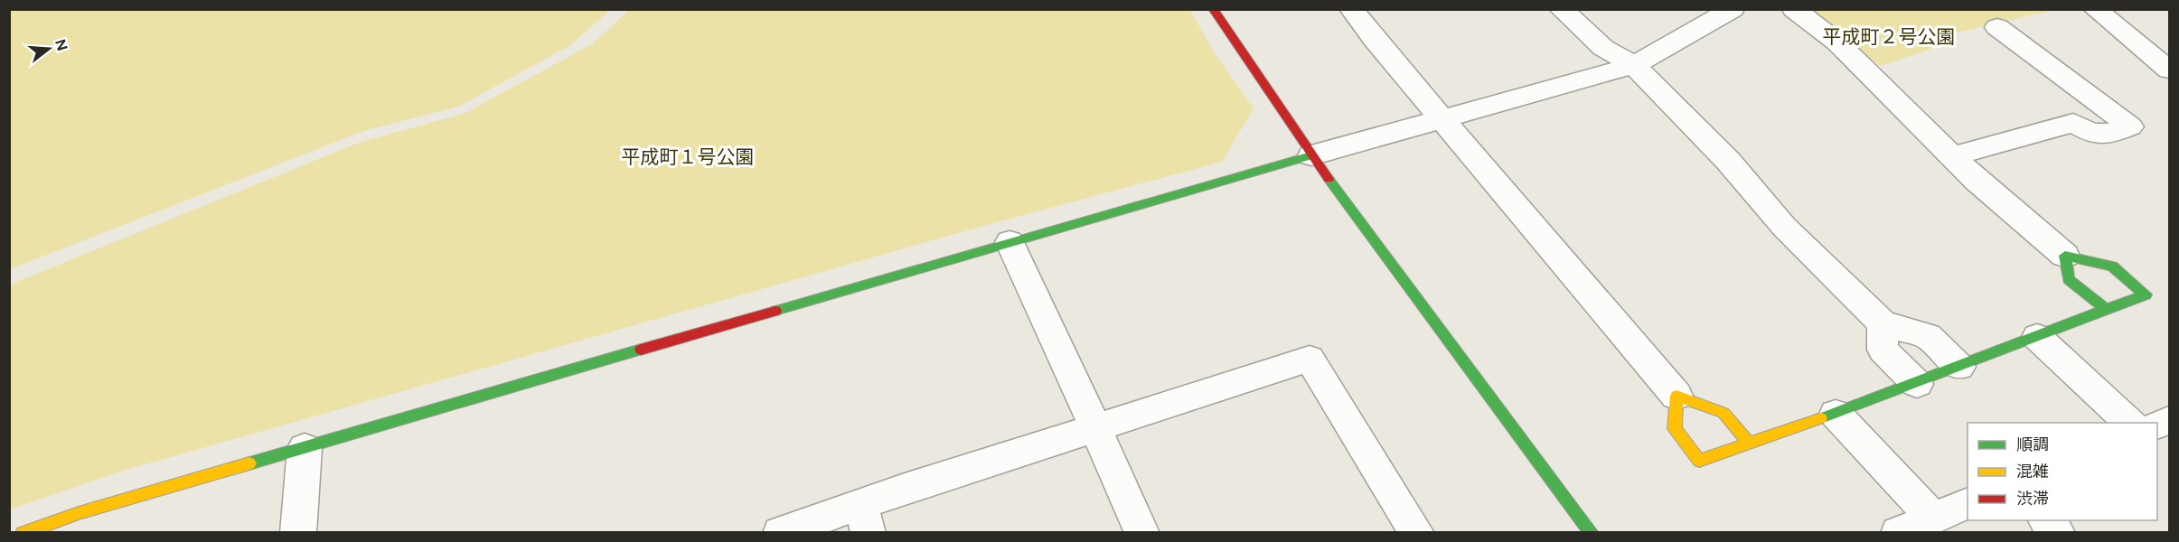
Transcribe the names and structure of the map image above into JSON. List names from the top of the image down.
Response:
{
  "parks": ["平成町２号公園", "平成町１号公園"],
  "legend": ["順調", "混雑", "渋滞"],
  "north": "right"
}
